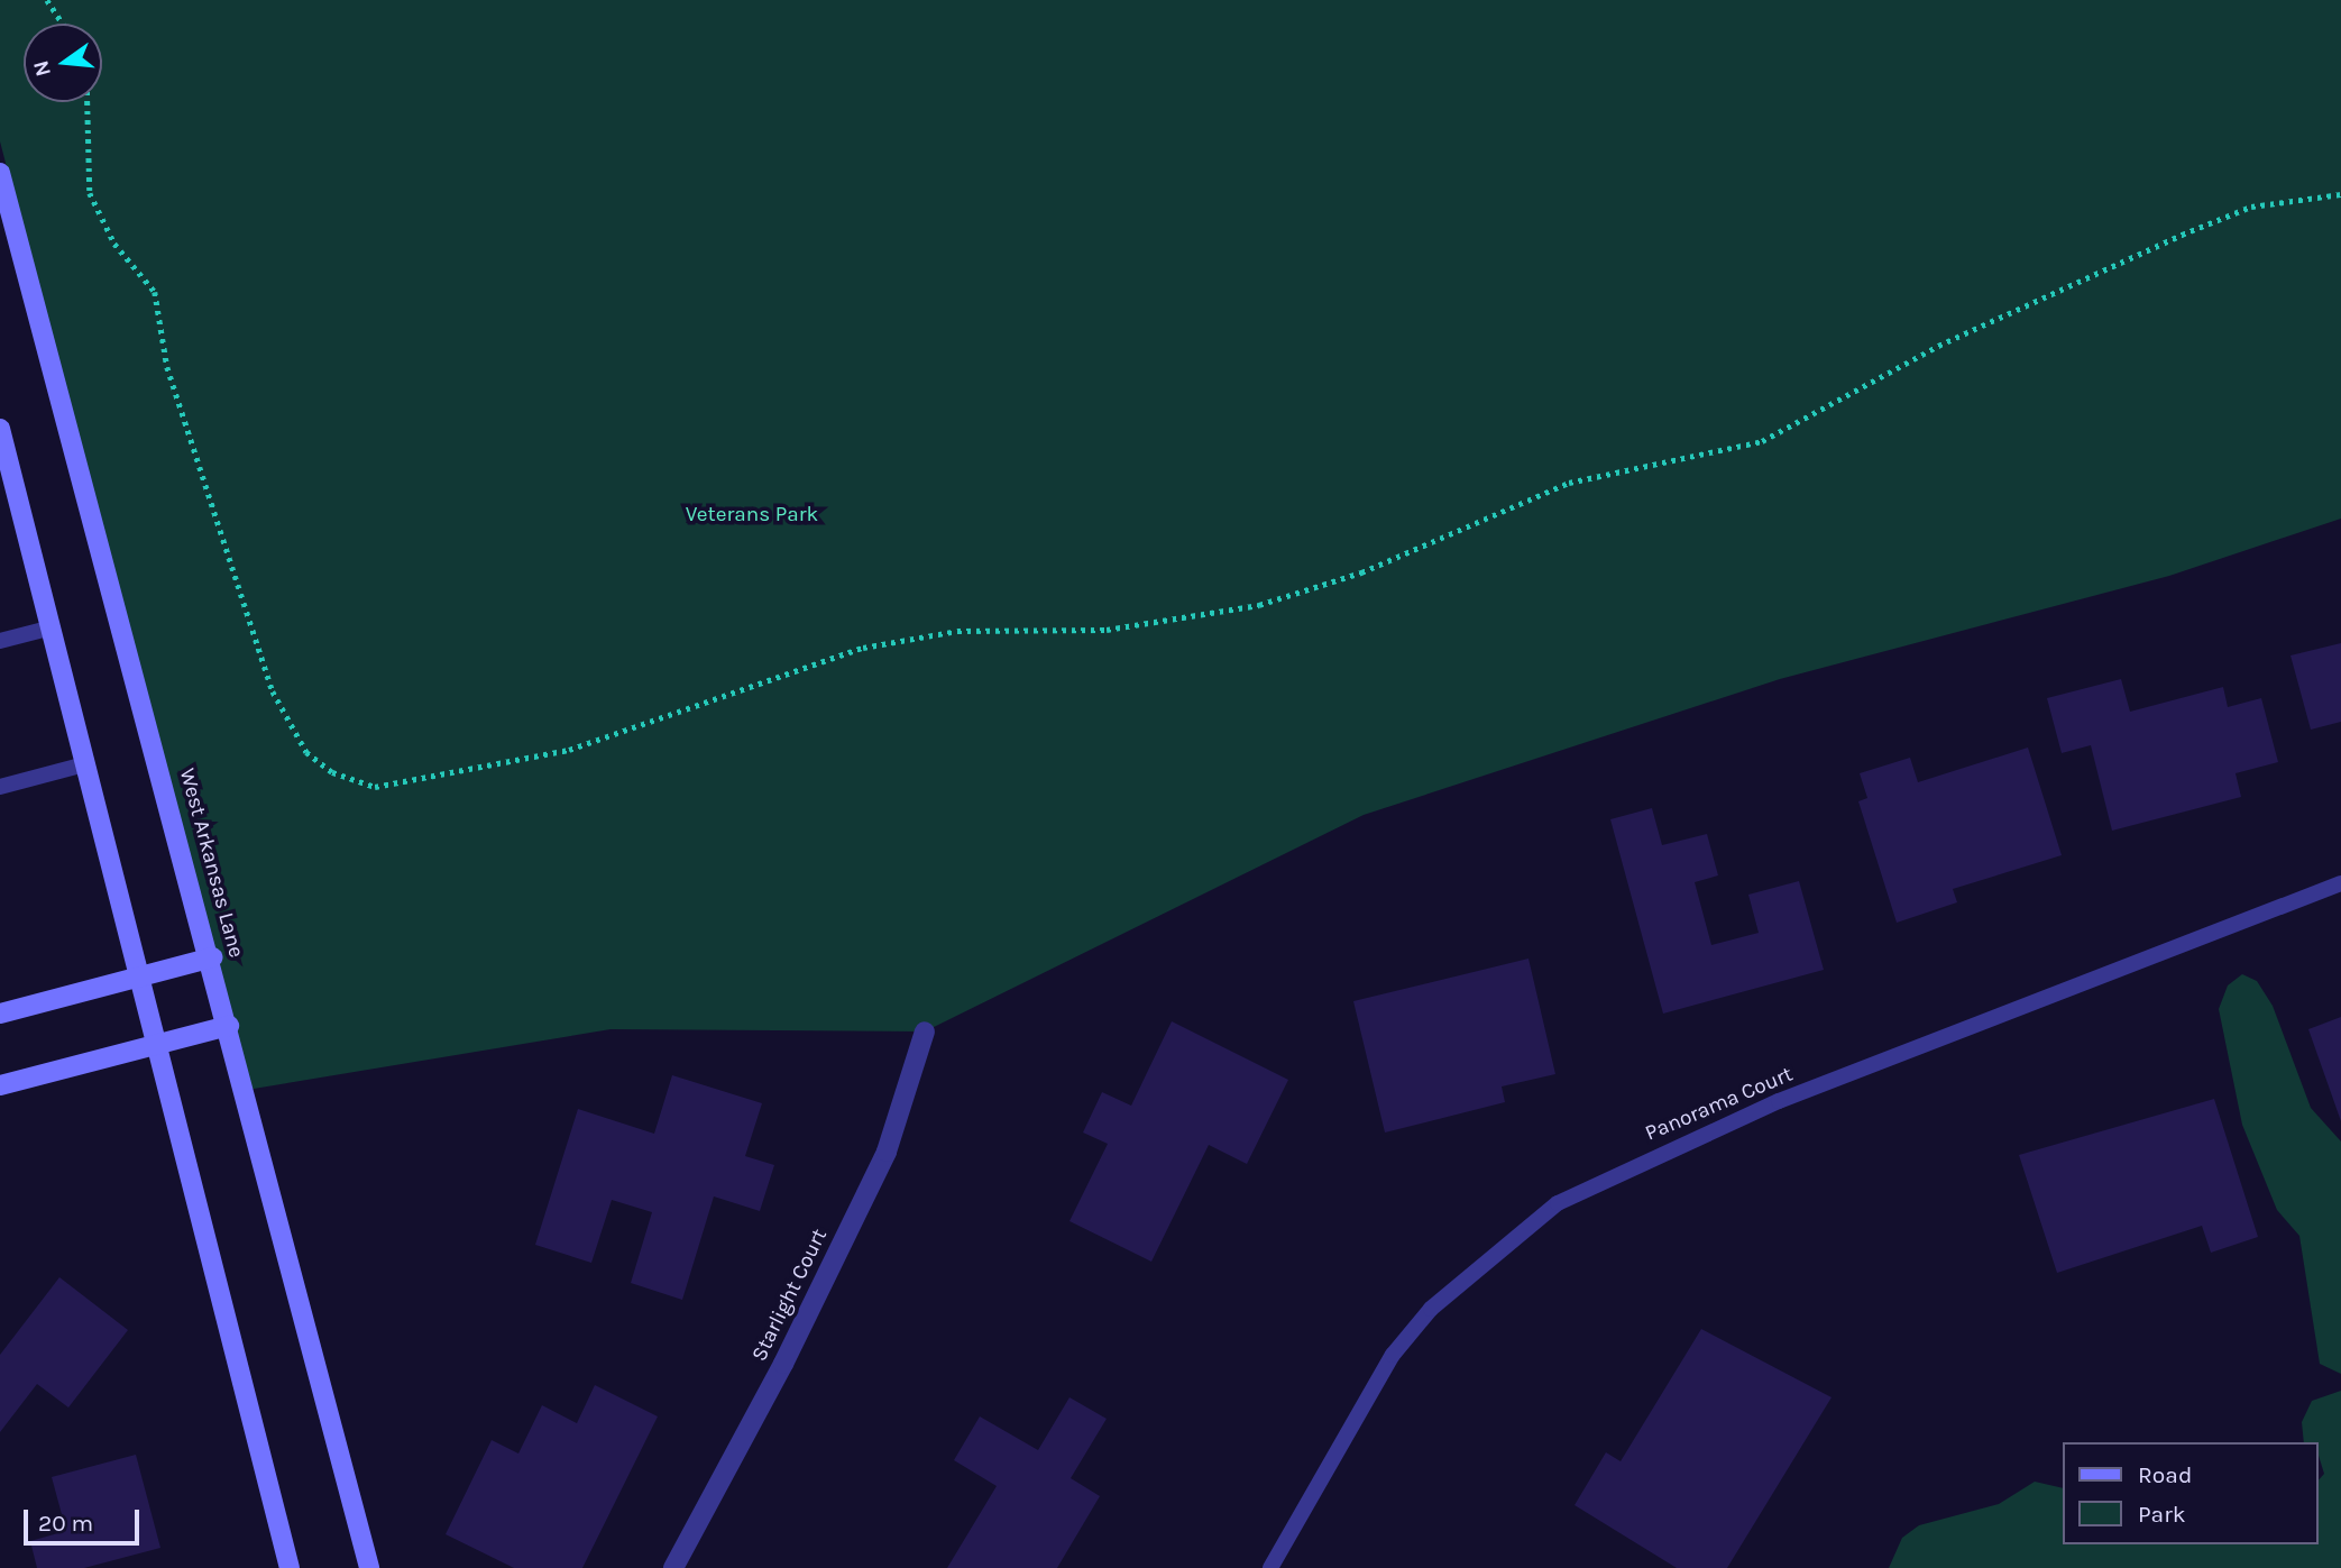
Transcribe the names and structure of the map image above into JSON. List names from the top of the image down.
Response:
{
  "streets": {
    "main road": ["West Arkansas Lane"],
    "street": ["Starlight Court"],
    "lane": ["Panorama Court"]
  },
  "parks": ["Veterans Park"],
  "legend": ["Road", "Park"],
  "scale_bar": "20 m",
  "north": "left"
}
